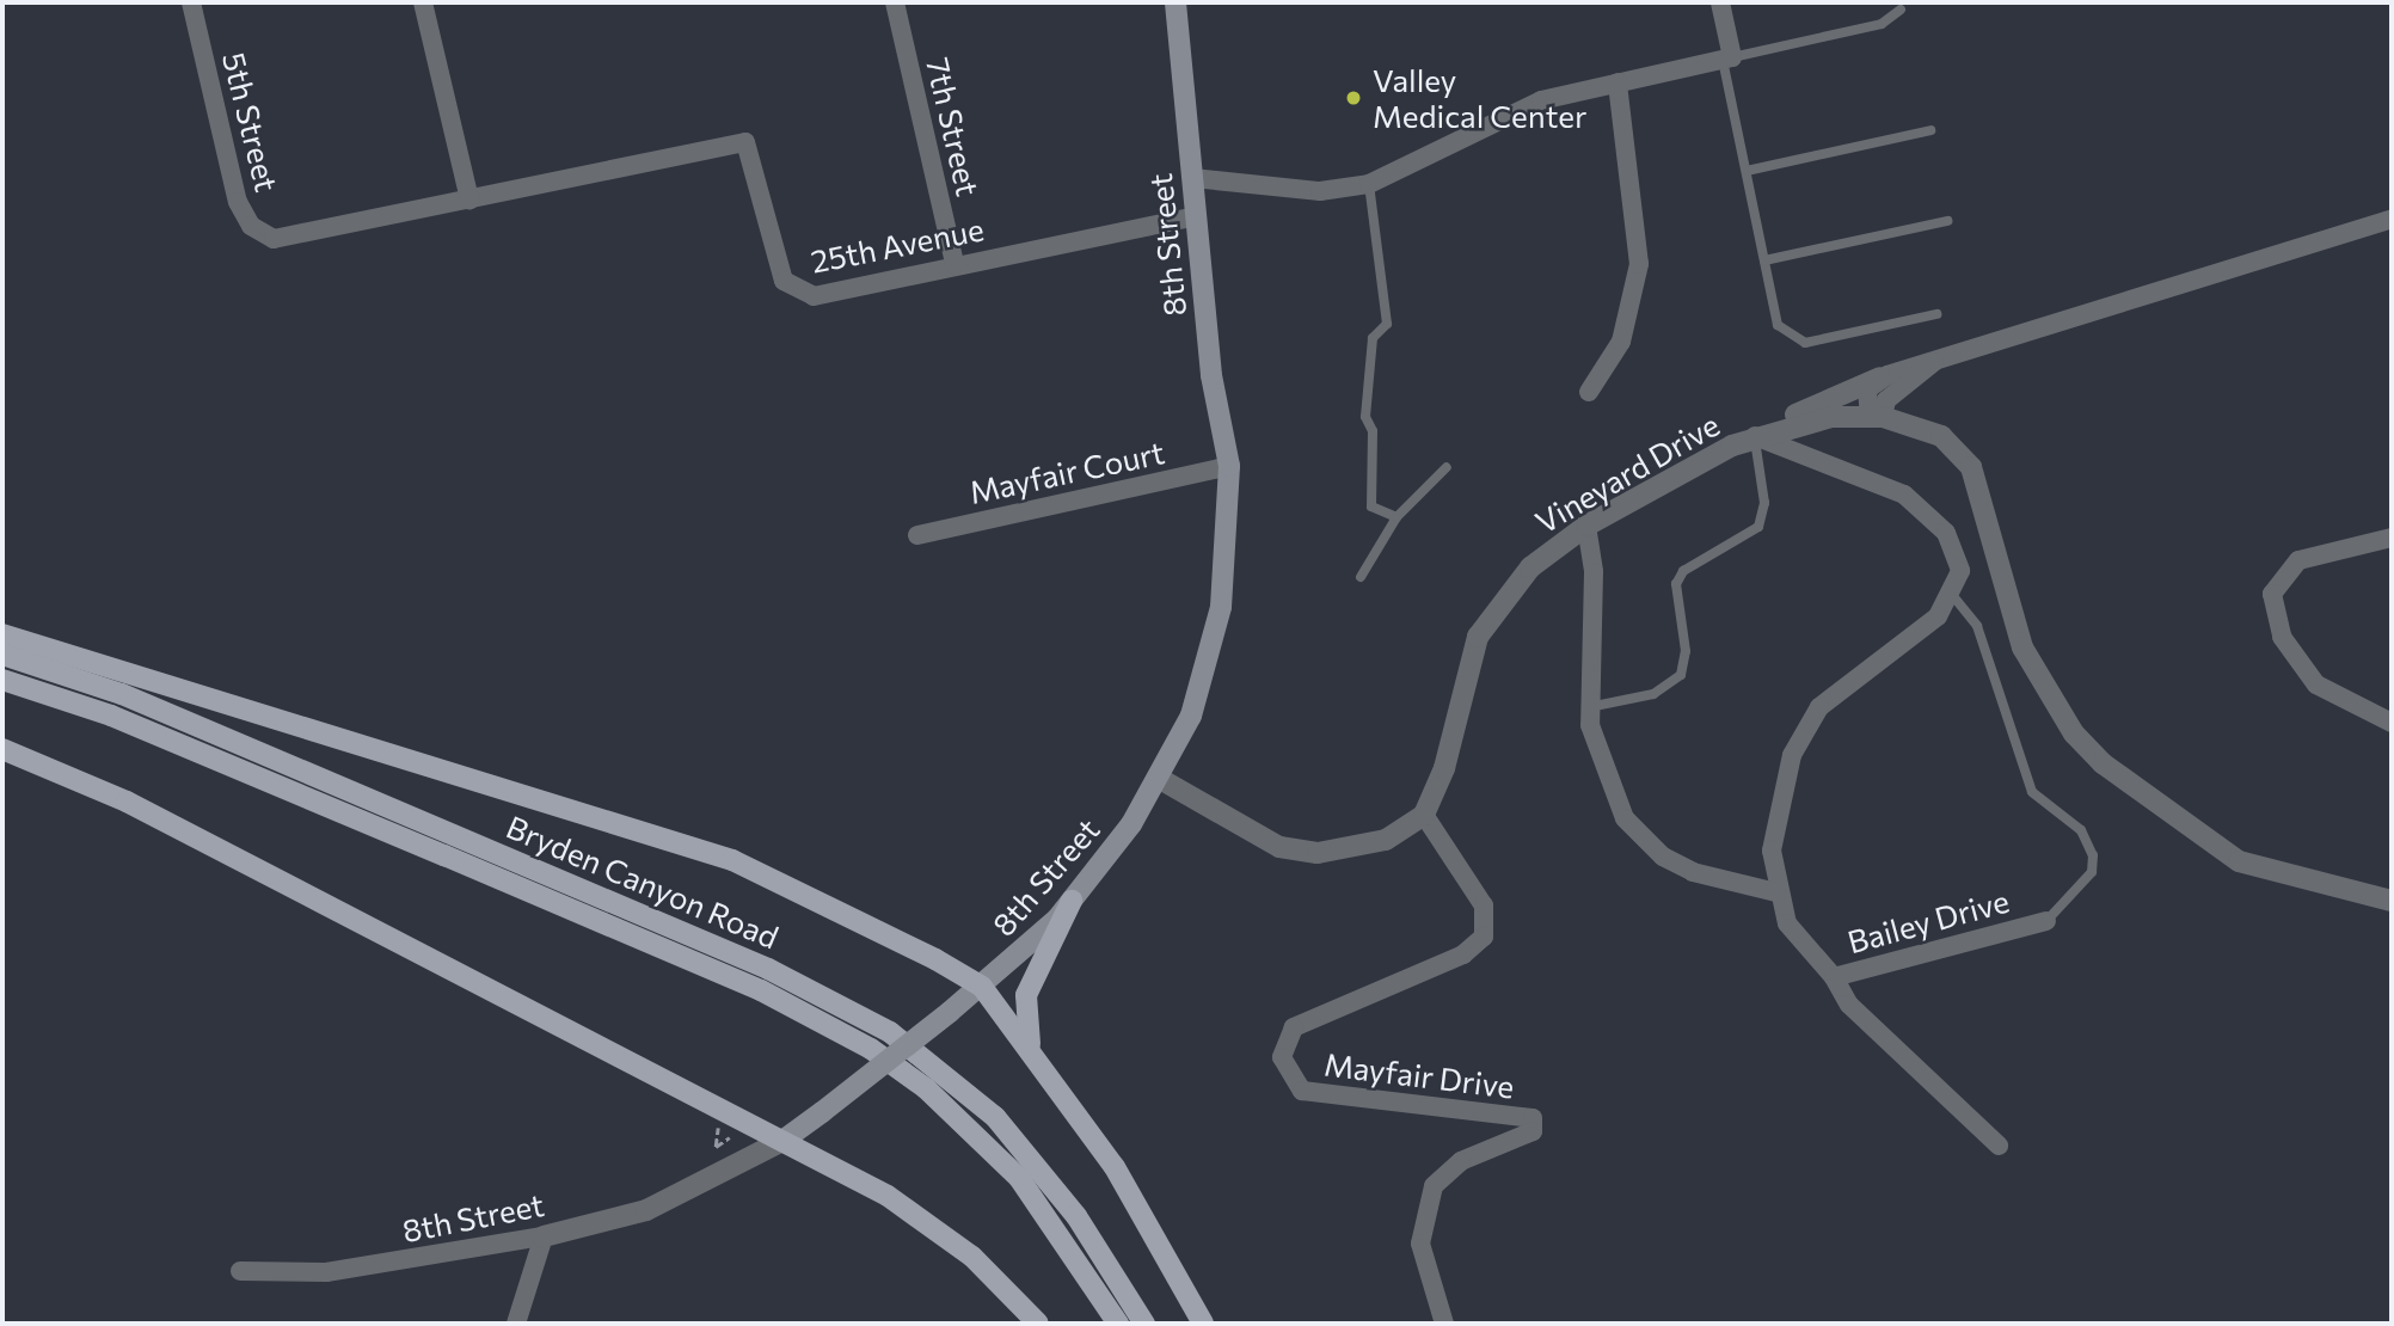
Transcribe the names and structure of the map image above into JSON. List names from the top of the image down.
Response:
{
  "streets": {
    "main road": ["8th Street", "Bryden Canyon Road"],
    "street": [
      "5th Street",
      "7th Street",
      "25th Avenue",
      "Mayfair Court",
      "Vineyard Drive",
      "Bailey Drive",
      "Mayfair Drive"
    ]
  },
  "crossings": [
    ["5th Street", "25th Avenue"],
    ["7th Street", "25th Avenue"],
    ["25th Avenue", "8th Street"],
    ["8th Street", "Mayfair Court"],
    ["Vineyard Drive", "Mayfair Drive"]
  ],
  "places": ["Valley Medical Center"]
}
